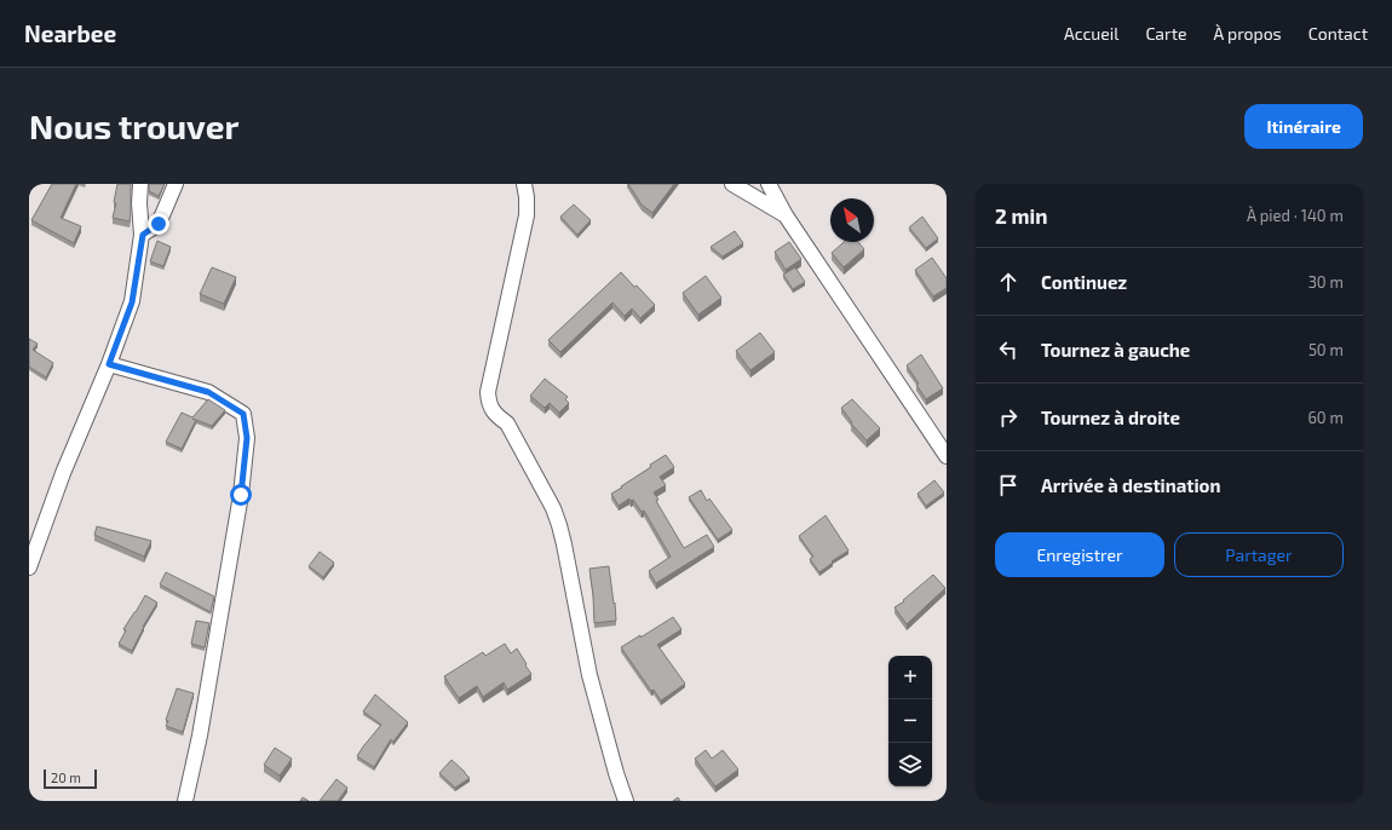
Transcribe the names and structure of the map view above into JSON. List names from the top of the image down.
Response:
{
  "scale_bar": "20 m",
  "north": "top left",
  "page": {
    "header": "Nearbee",
    "nav": [
      "Accueil",
      "Carte",
      "À propos",
      "Contact"
    ],
    "buttons": [
      "Itinéraire",
      ["Enregistrer", "Partager"]
    ],
    "title": "Nous trouver",
    "heading": ["2 min", "À pied · 140 m"],
    "list": [
      ["Continuez", "30 m"],
      ["Tournez à gauche", "50 m"],
      ["Tournez à droite", "60 m"],
      "Arrivée à destination"
    ],
    "map_buttons": ["+", "−"],
    "scale": "20 m"
  }
}
